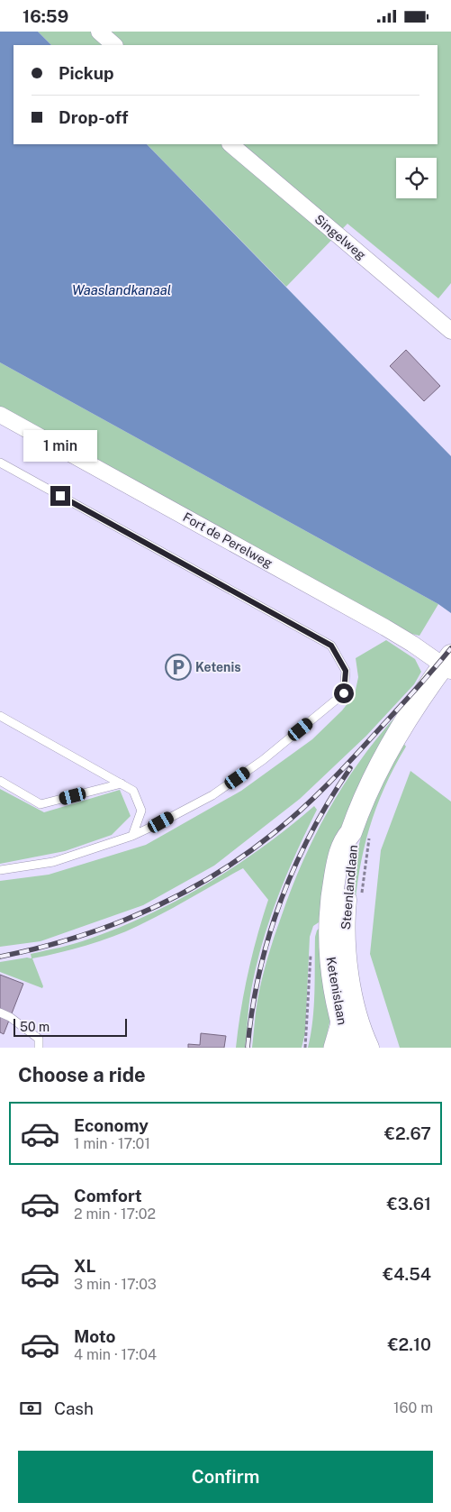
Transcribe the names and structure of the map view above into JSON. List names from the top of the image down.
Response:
{
  "streets": {
    "main road": ["Steenlandlaan", "Ketenislaan"],
    "street": ["Singelweg", "Fort de Perelweg"]
  },
  "crossings": [
    ["Fort de Perelweg", "Steenlandlaan"],
    ["Steenlandlaan", "Ketenislaan"]
  ],
  "water": ["Waaslandkanaal"],
  "places": {
    "parking": ["Ketenis"]
  },
  "scale_bar": "50 m",
  "page": {
    "status": "16:59",
    "banner": ["Pickup", "Drop-off"],
    "bubble": "1 min",
    "scale": "50 m",
    "heading": "Choose a ride",
    "list": [
      {
        "name": "Economy",
        "note": "1 min · 17:01",
        "value": "€2.67"
      },
      {
        "name": "Comfort",
        "note": "2 min · 17:02",
        "value": "€3.61"
      },
      {
        "name": "XL",
        "note": "3 min · 17:03",
        "value": "€4.54"
      },
      {
        "name": "Moto",
        "note": "4 min · 17:04",
        "value": "€2.10"
      }
    ],
    "pay": ["Cash", "160 m"],
    "buttons": "Confirm"
  }
}
